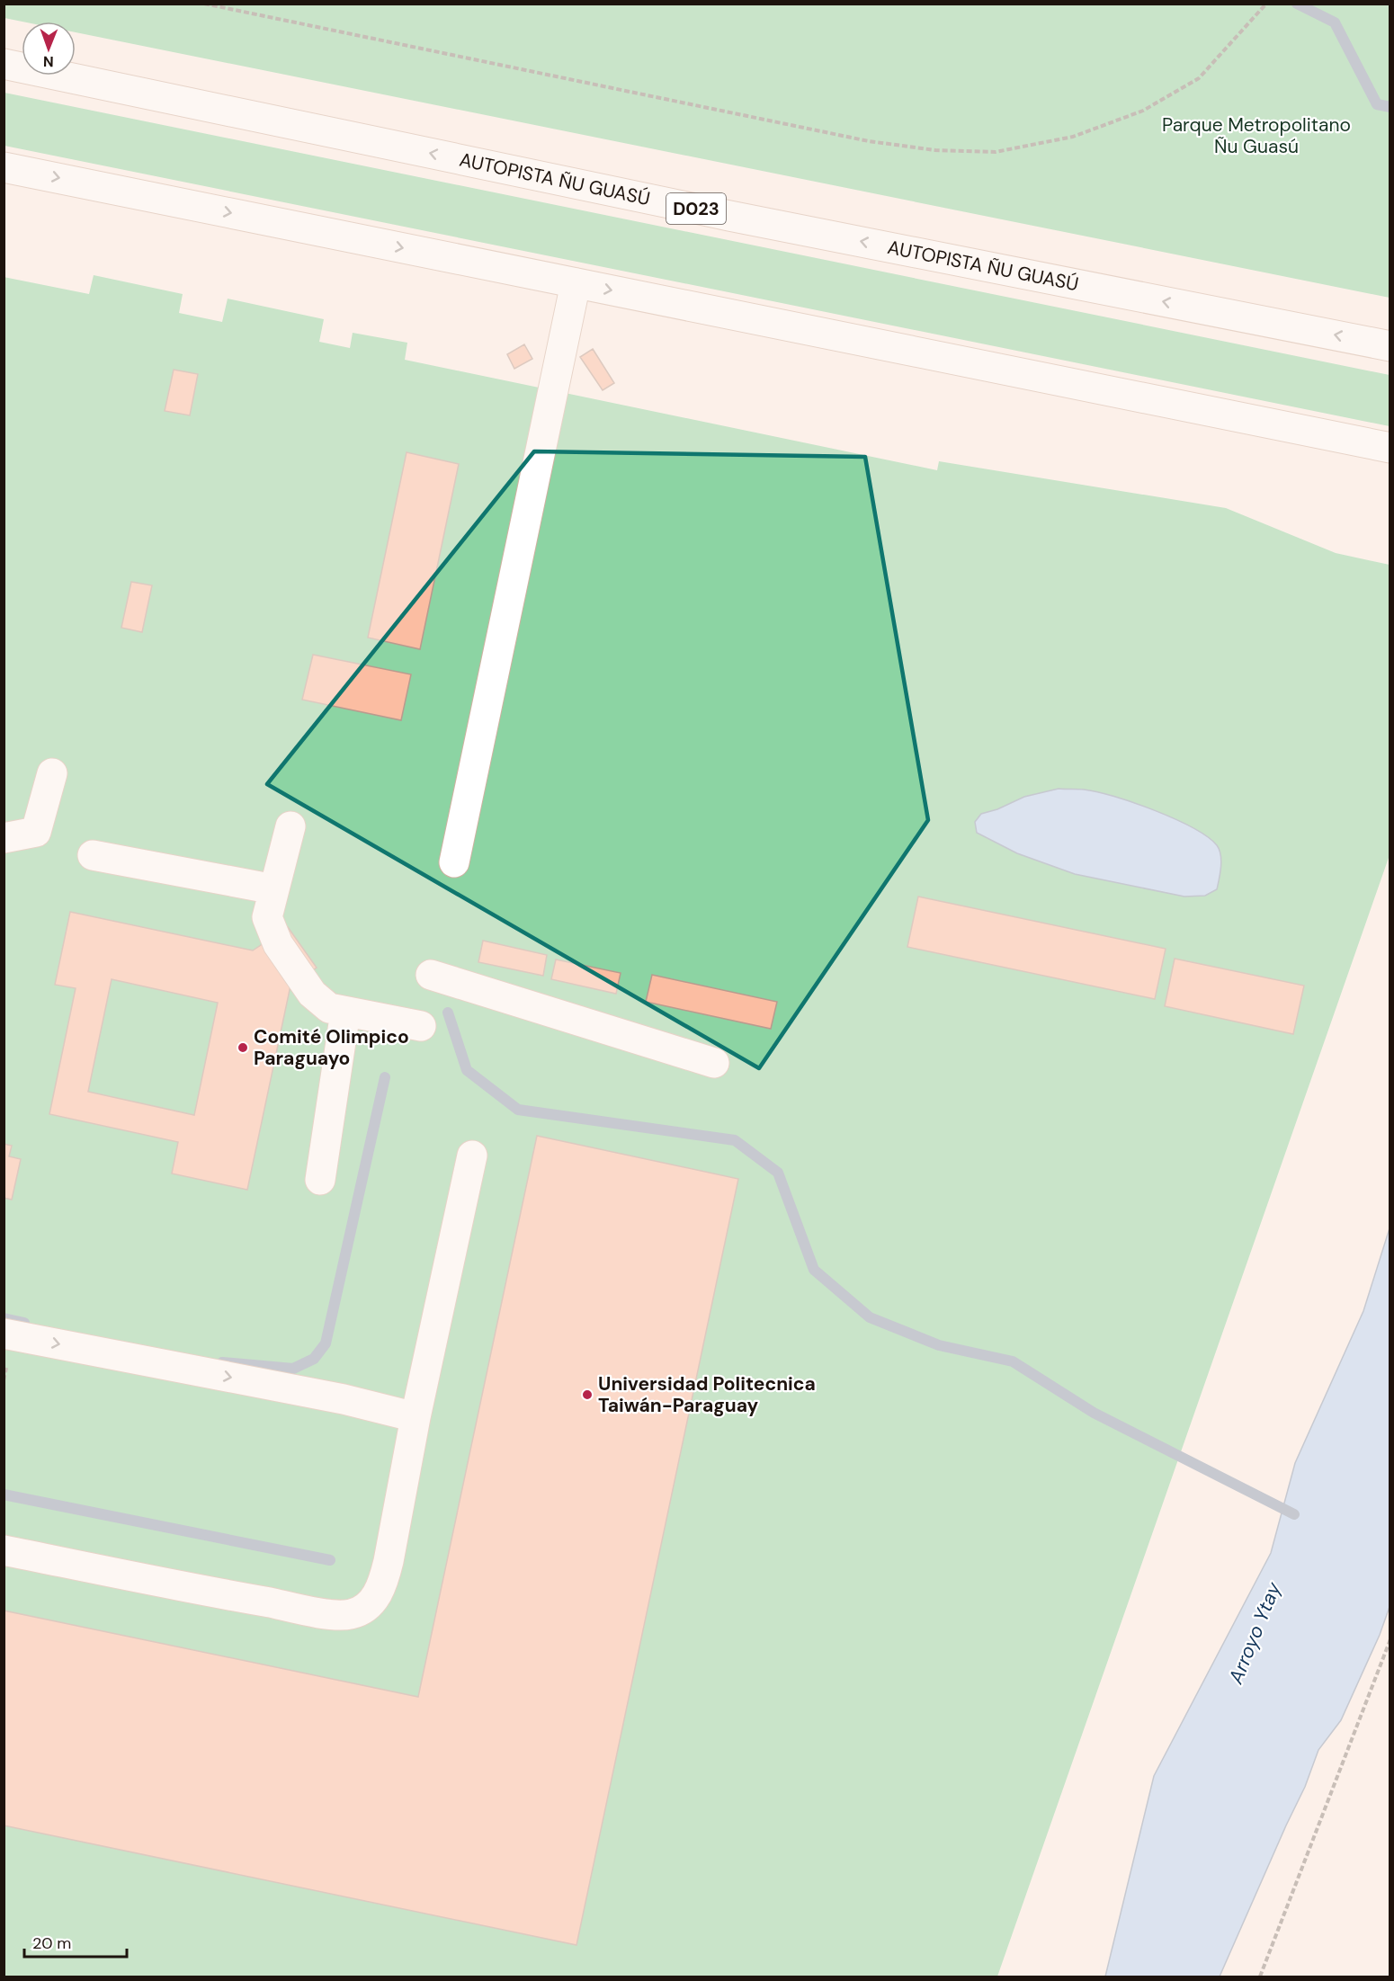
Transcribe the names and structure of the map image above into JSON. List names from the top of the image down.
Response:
{
  "streets": {
    "main road": ["AUTOPISTA ÑU GUASÚ", "D023"]
  },
  "water": ["Arroyo Ytay"],
  "parks": ["Parque Metropolitano Ñu Guasú"],
  "places": ["Comité Olimpico Paraguayo", "Universidad Politecnica Taiwán-Paraguay"],
  "scale_bar": "20 m",
  "north": "bottom"
}
